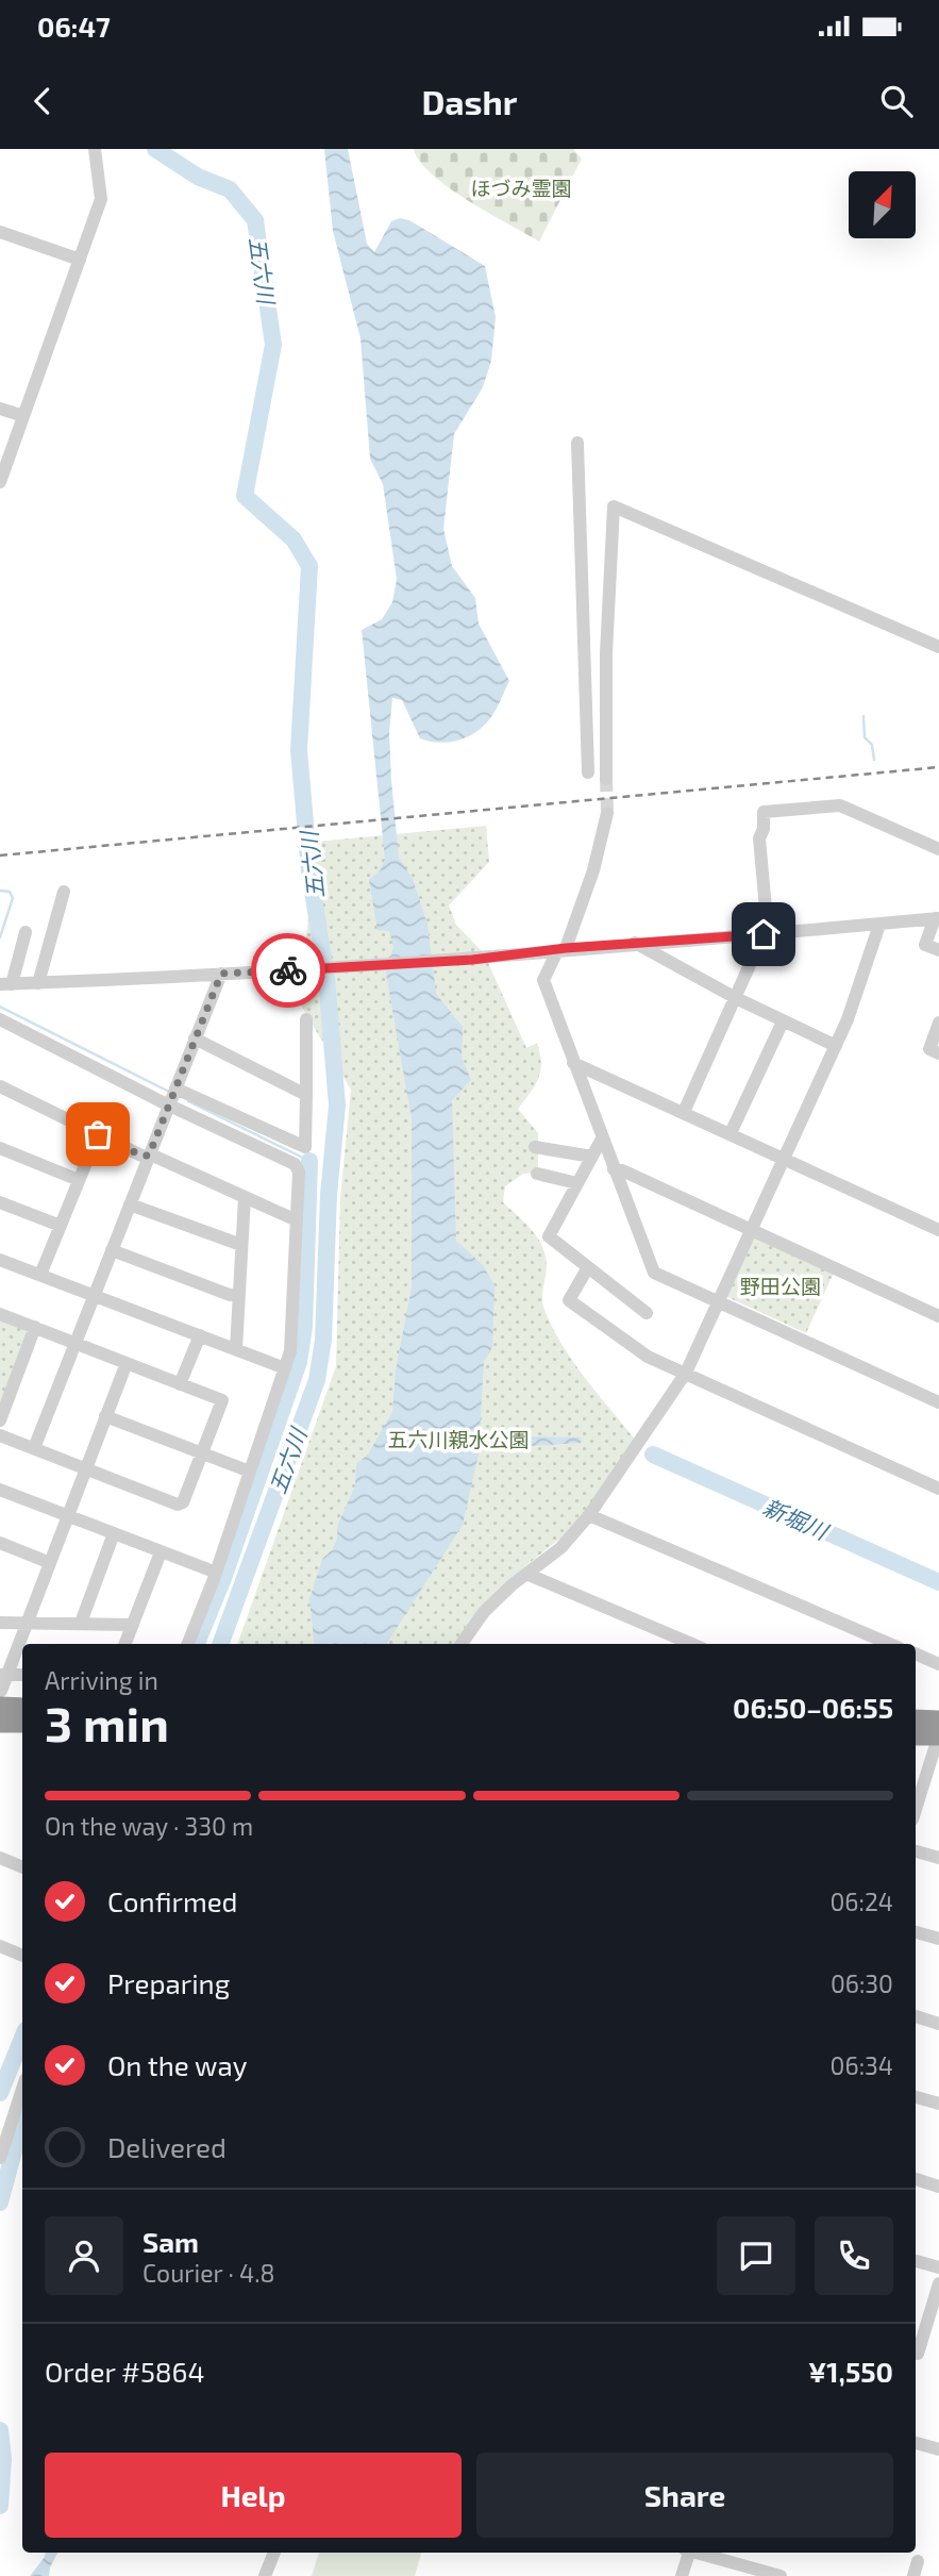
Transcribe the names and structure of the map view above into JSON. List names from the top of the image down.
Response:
{
  "water": ["五六川", "新堀川"],
  "parks": ["ほづみ霊園", "野田公園", "五六川親水公園"],
  "north": "top right",
  "page": {
    "status": "06:47",
    "header": "Dashr",
    "heading": ["3 min", "Arriving in", "06:50–06:55"],
    "panel": [
      "Sam",
      "Courier · 4.8",
      "Order #5864",
      "¥1,550"
    ],
    "bar": "On the way · 330 m",
    "list": [
      ["Confirmed", "06:24"],
      ["Preparing", "06:30"],
      ["On the way", "06:34"],
      "Delivered"
    ],
    "buttons": ["Help", "Share"]
  }
}
